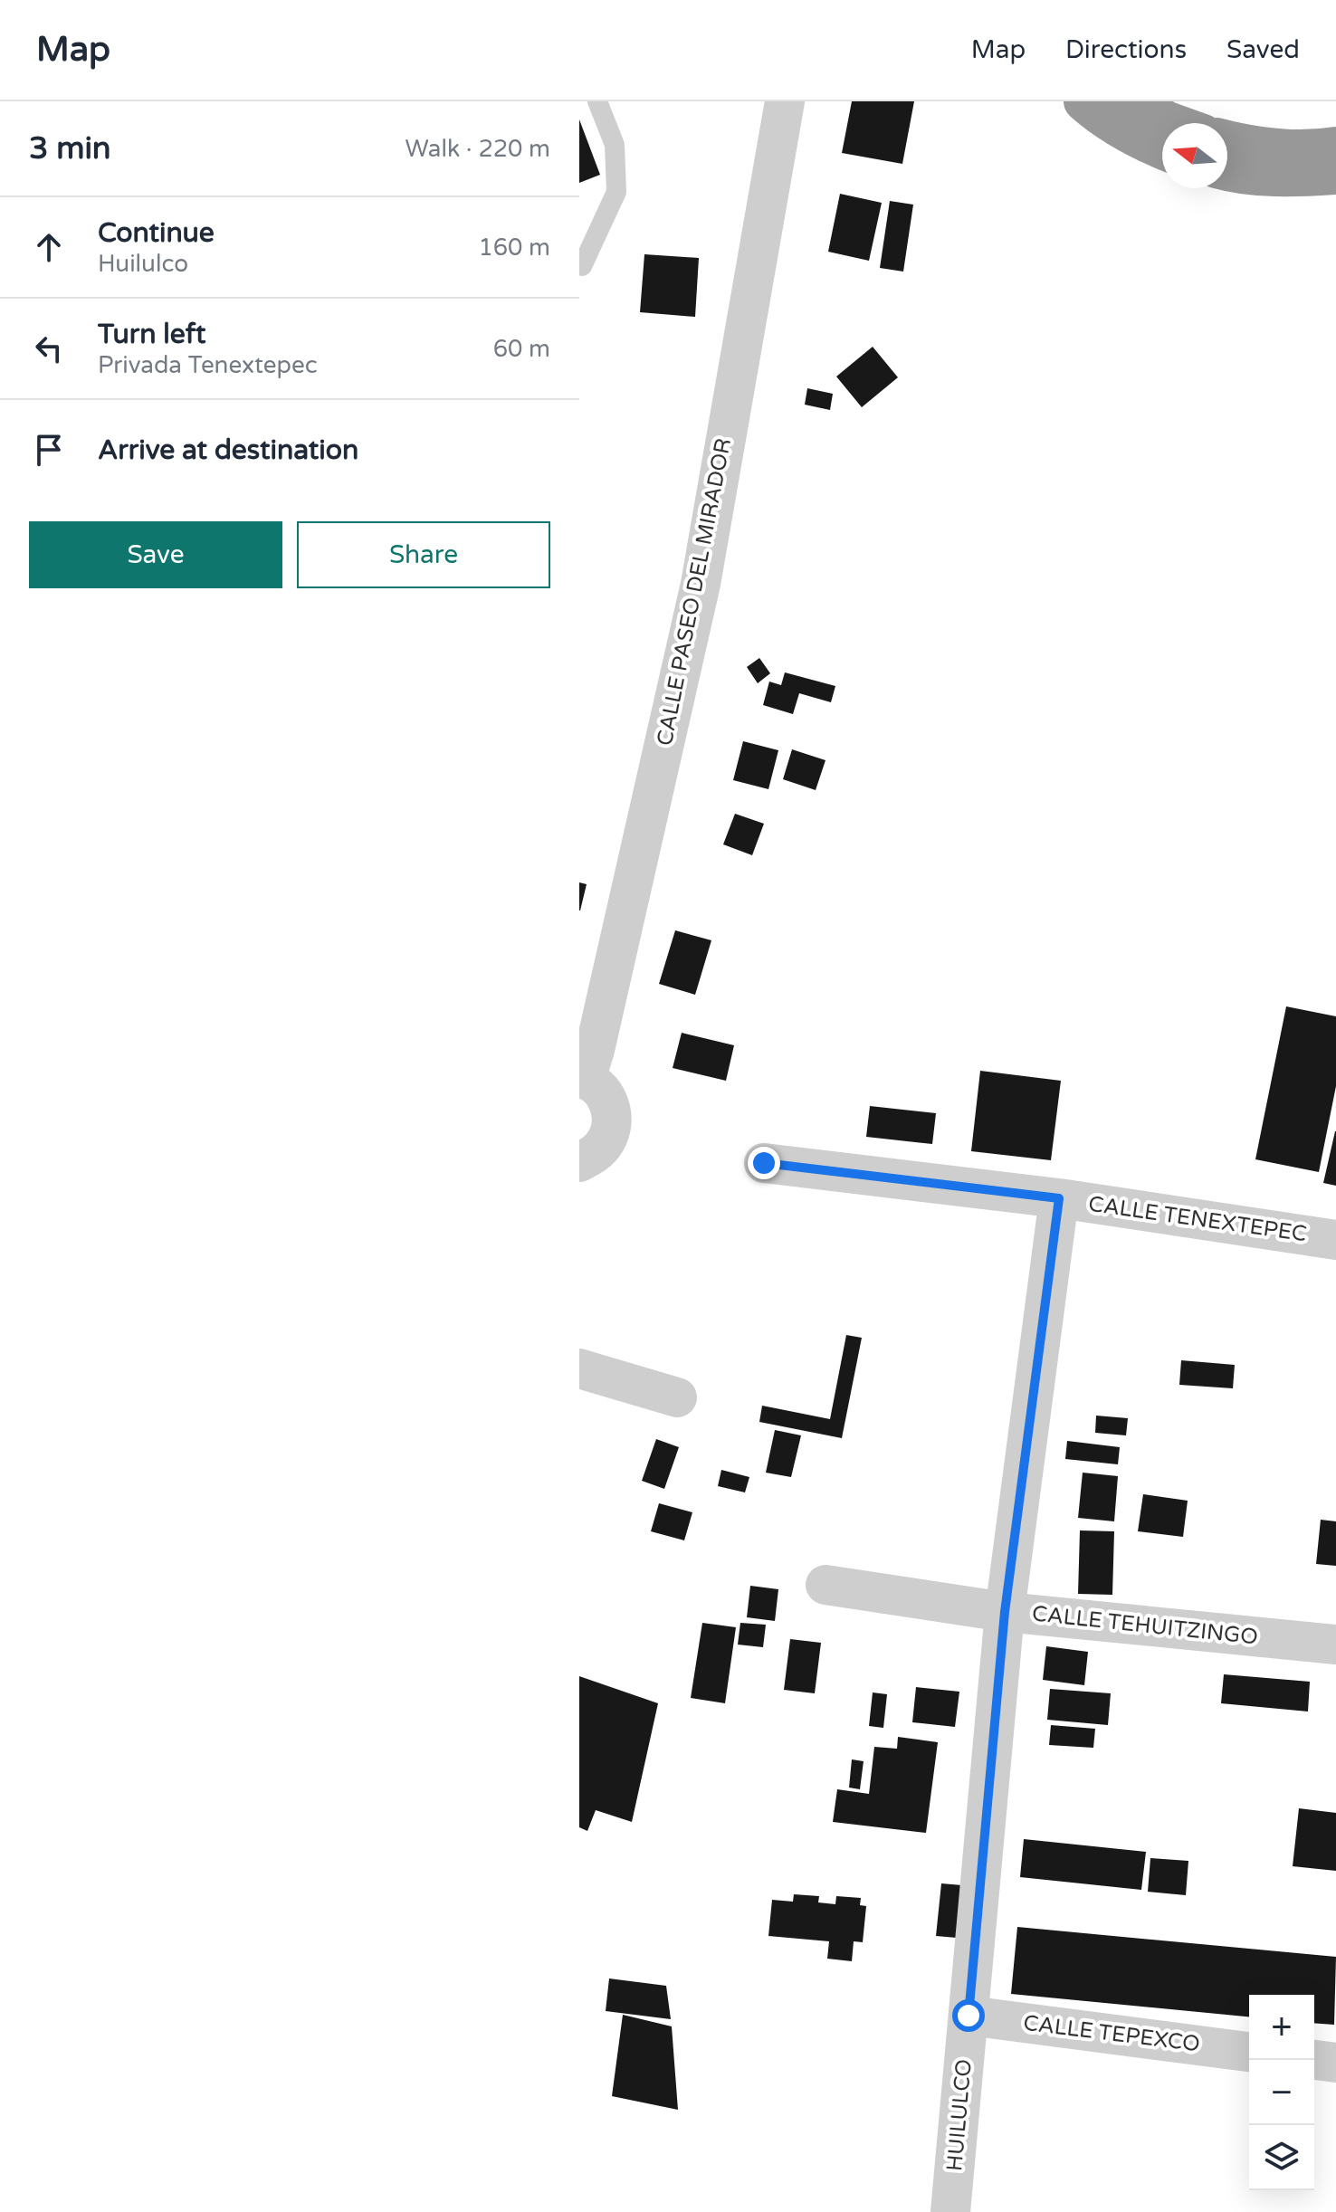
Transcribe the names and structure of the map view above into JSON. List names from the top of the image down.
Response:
{
  "streets": {
    "street": [
      "CALLE PASEO DEL MIRADOR",
      "CALLE TENEXTEPEC",
      "CALLE TEHUITZINGO",
      "CALLE TEPEXCO",
      "HUILULCO"
    ]
  },
  "crossings": [
    ["CALLE TENEXTEPEC", "HUILULCO"],
    ["CALLE TEHUITZINGO", "HUILULCO"],
    ["CALLE TEPEXCO", "HUILULCO"]
  ],
  "north": "left",
  "page": {
    "header": "Map",
    "nav": ["Map", "Directions", "Saved"],
    "heading": ["3 min", "Walk · 220 m"],
    "list": [
      ["Continue", "Huilulco", "160 m"],
      ["Turn left", "Privada Tenextepec", "60 m"],
      "Arrive at destination"
    ],
    "buttons": ["Save", "Share"],
    "map_buttons": ["+", "−"]
  }
}
